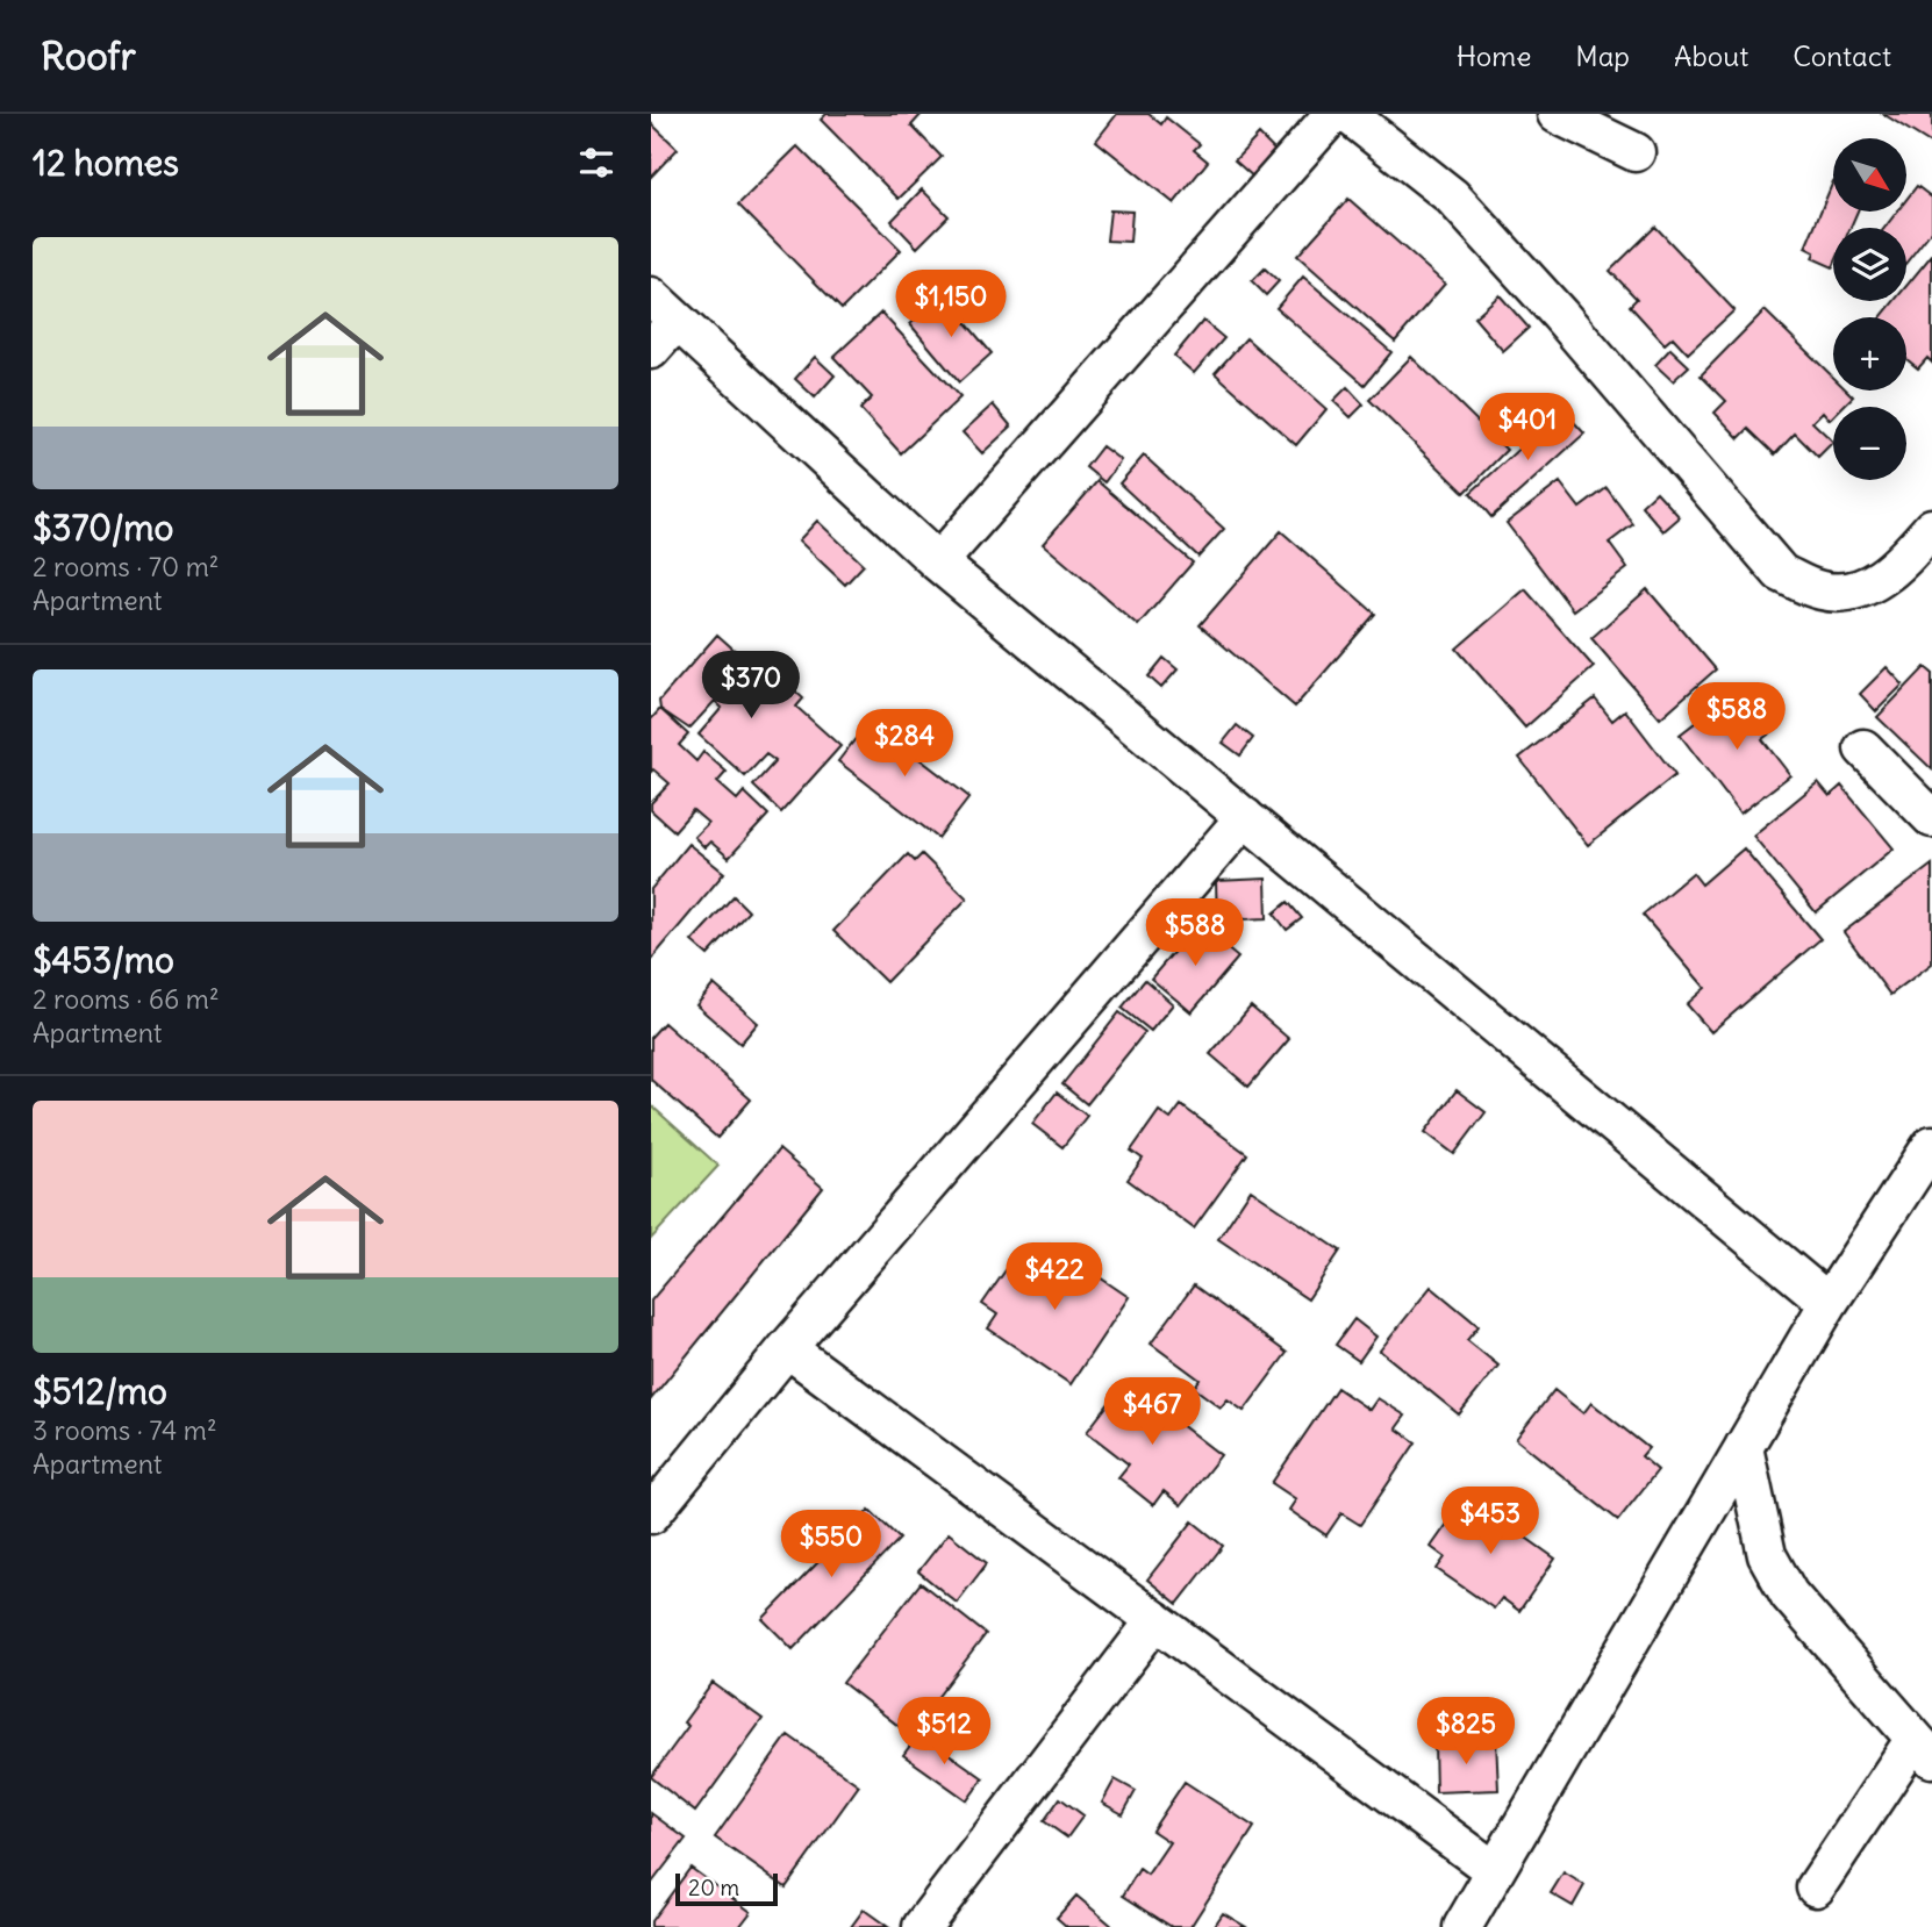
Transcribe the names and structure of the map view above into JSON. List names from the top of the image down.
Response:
{
  "scale_bar": "20 m",
  "north": "bottom right",
  "page": {
    "header": "Roofr",
    "nav": [
      "Home",
      "Map",
      "About",
      "Contact"
    ],
    "heading": "12 homes",
    "map_buttons": ["+", "−"],
    "list": [
      {
        "name": "$370/mo",
        "note": "2 rooms · 70 m² · Apartment"
      },
      {
        "name": "$453/mo",
        "note": "2 rooms · 66 m² · Apartment"
      },
      {
        "name": "$512/mo",
        "note": "3 rooms · 74 m² · Apartment"
      }
    ],
    "price": [
      "$1,150",
      "$401",
      "$370",
      "$588",
      "$284",
      "$588",
      "$422",
      "$467",
      "$453",
      "$550",
      "$512",
      "$825"
    ],
    "scale": "20 m"
  }
}
